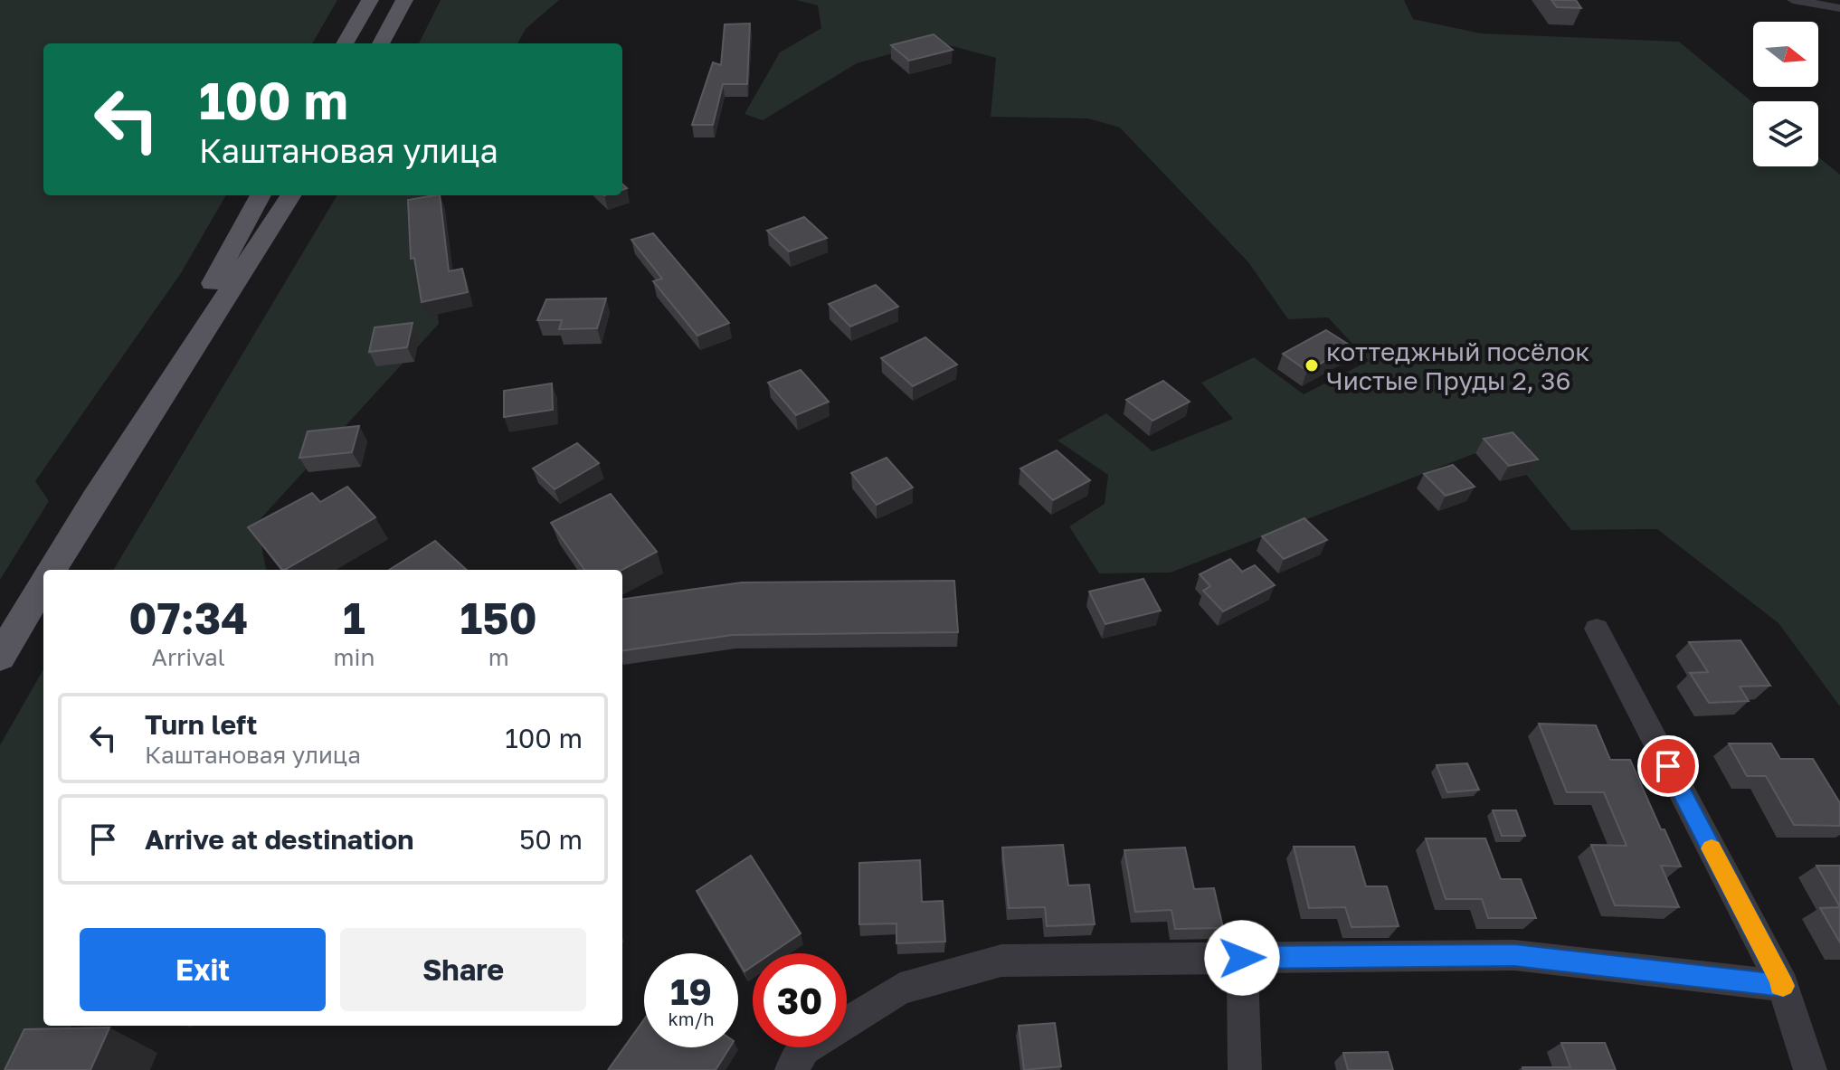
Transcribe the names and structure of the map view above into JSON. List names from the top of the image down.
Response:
{
  "places": ["коттеджный посёлок Чистые Пруды 2, 36"],
  "north": "right",
  "page": {
    "turn": ["100 m", "Каштановая улица"],
    "eta": [
      "07:34",
      "Arrival",
      "1",
      "min",
      "150",
      "m"
    ],
    "list": [
      {
        "name": "Turn left",
        "note": "Каштановая улица",
        "value": "100 m"
      },
      {
        "name": "Arrive at destination",
        "value": "50 m"
      }
    ],
    "buttons": ["Exit", "Share"],
    "speed": "19 km/h",
    "limit": "30"
  }
}
